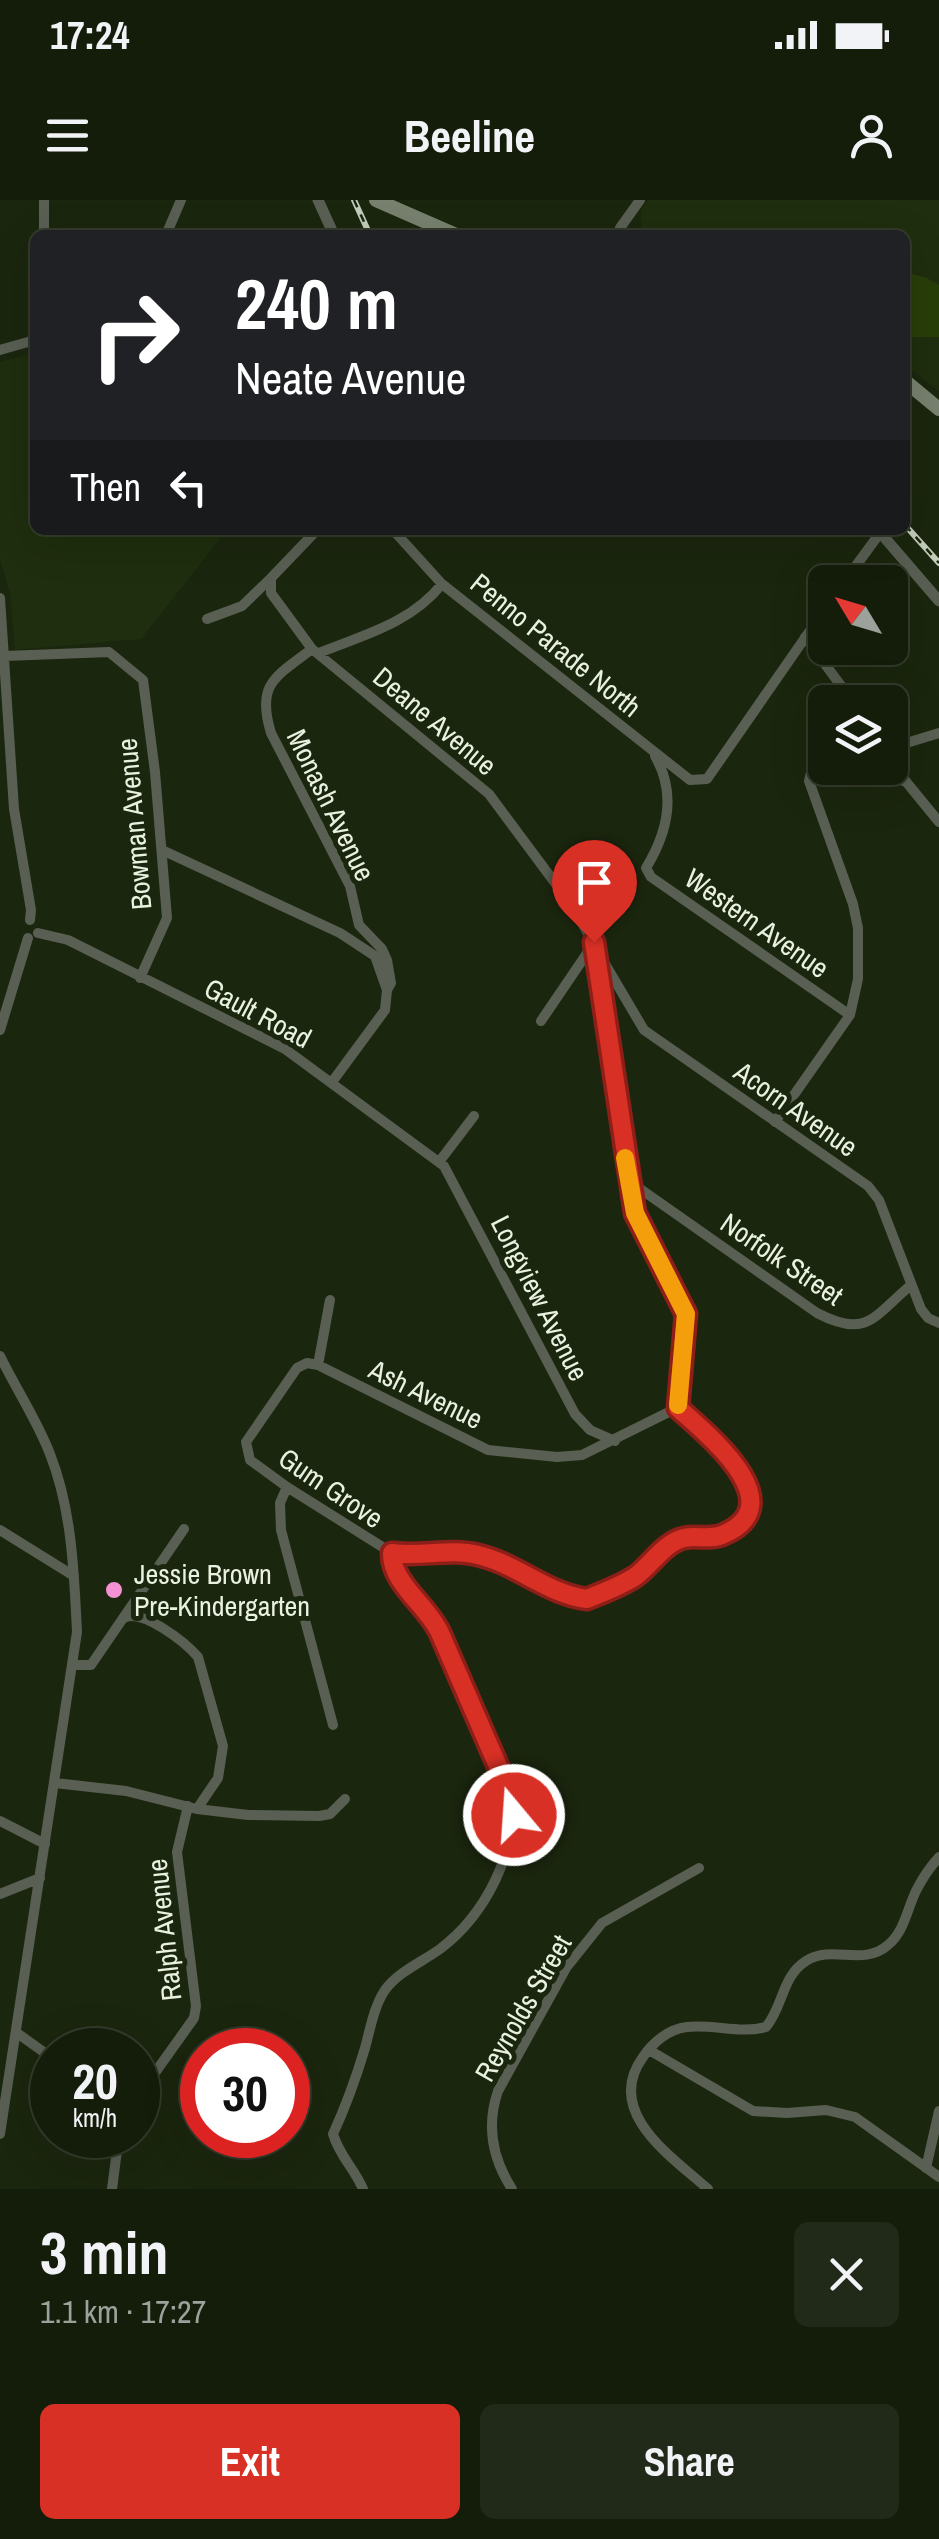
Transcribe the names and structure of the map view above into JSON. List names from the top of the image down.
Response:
{
  "streets": {
    "street": [
      "Penno Parade North",
      "Deane Avenue",
      "Monash Avenue",
      "Bowman Avenue",
      "Western Avenue",
      "Gault Road",
      "Acorn Avenue",
      "Norfolk Street",
      "Longview Avenue",
      "Ash Avenue",
      "Gum Grove",
      "Ralph Avenue",
      "Reynolds Street"
    ]
  },
  "crossings": [
    ["Penno Parade North", "Monash Avenue"],
    ["Penno Parade North", "Western Avenue"],
    ["Deane Avenue", "Monash Avenue"],
    ["Deane Avenue", "Acorn Avenue"],
    ["Bowman Avenue", "Gault Road"],
    ["Gault Road", "Longview Avenue"],
    ["Acorn Avenue", "Norfolk Street"],
    ["Longview Avenue", "Ash Avenue"],
    ["Ash Avenue", "Gum Grove"]
  ],
  "places": ["Jessie Brown Pre-Kindergarten"],
  "north": "top left",
  "page": {
    "status": "17:24",
    "header": "Beeline",
    "turn": ["240 m", "Neate Avenue"],
    "then": "Then",
    "speed": "20 km/h",
    "limit": "30",
    "heading": ["3 min", "1.1 km · 17:27"],
    "buttons": ["Exit", "Share"]
  }
}
